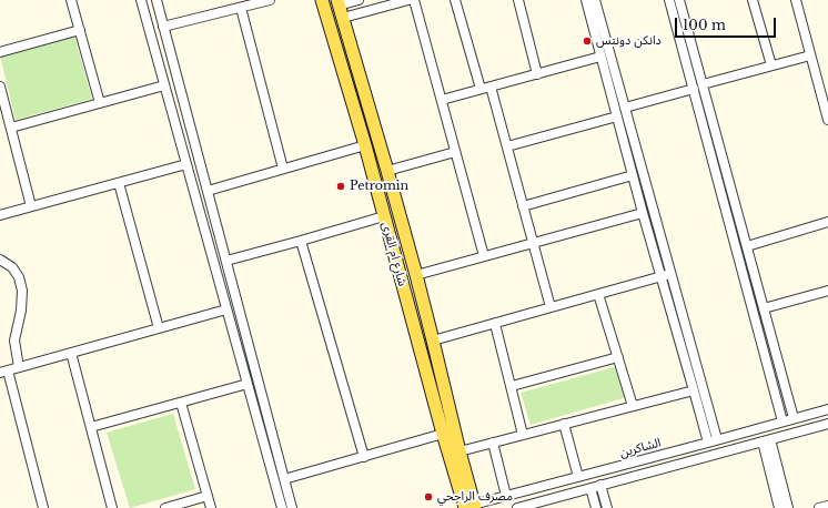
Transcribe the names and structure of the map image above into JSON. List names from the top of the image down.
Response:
{
  "streets": {
    "main road": ["شارع ام القرى"],
    "street": ["الشاكرين"]
  },
  "crossings": [
    ["شارع ام القرى", "الشاكرين"]
  ],
  "places": ["دانكن دونتس", "Petromin", "مصرف الراجحي"],
  "scale_bar": "100 m"
}
